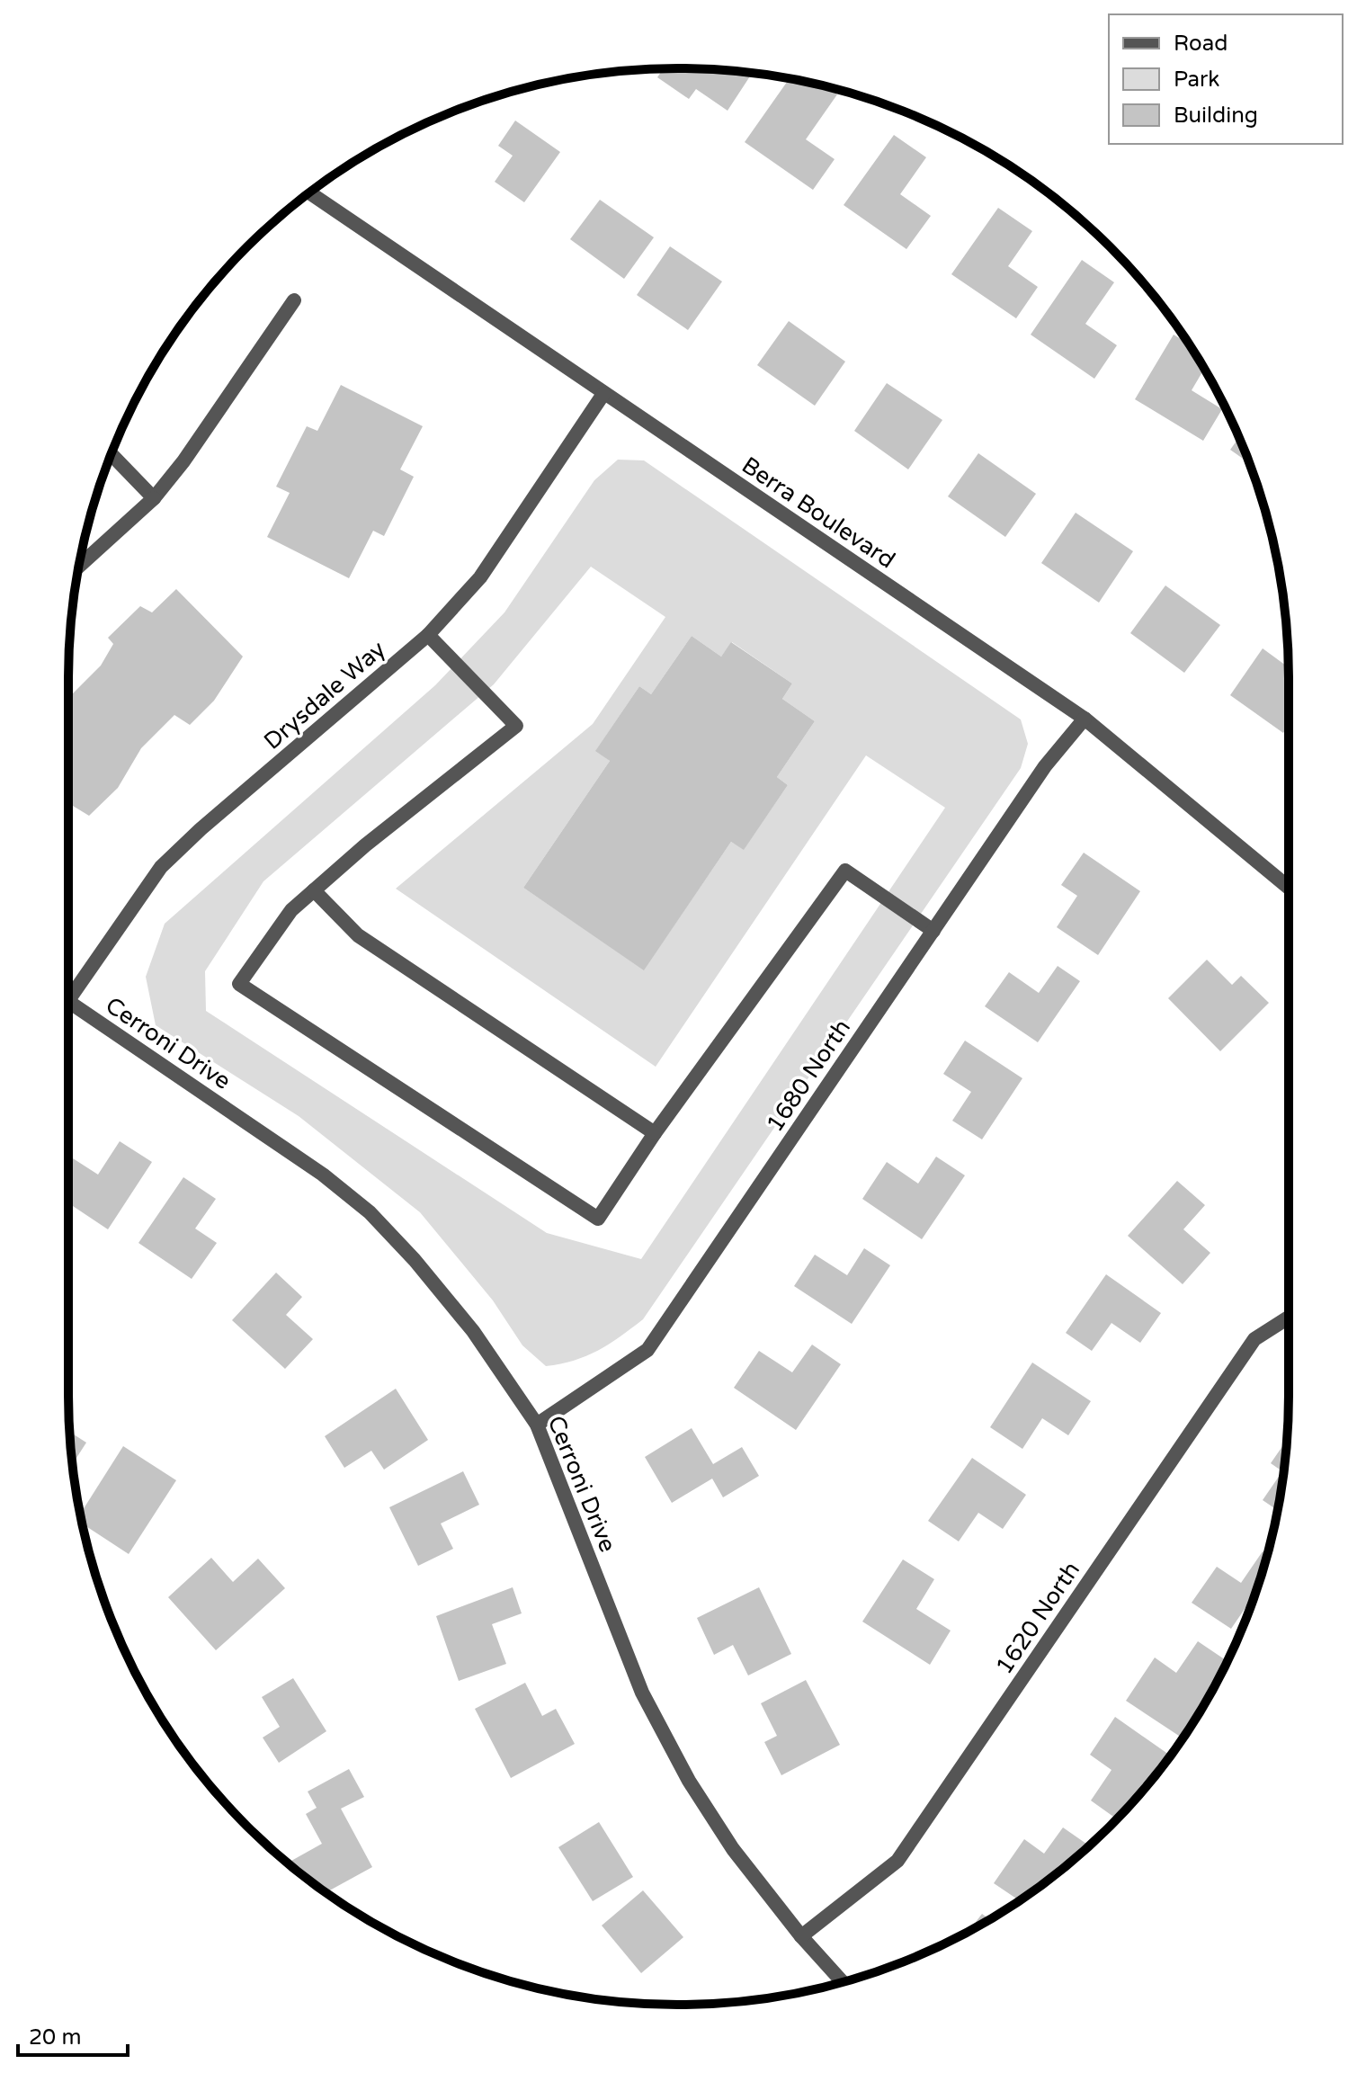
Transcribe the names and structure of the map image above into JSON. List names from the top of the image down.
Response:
{
  "streets": {
    "street": [
      "Berra Boulevard",
      "Drysdale Way",
      "Cerroni Drive",
      "1680 North",
      "1620 North"
    ]
  },
  "crossings": [
    ["Berra Boulevard", "Drysdale Way"],
    ["Berra Boulevard", "1680 North"],
    ["Cerroni Drive", "1680 North"],
    ["Cerroni Drive", "1620 North"]
  ],
  "legend": ["Road", "Park", "Building"],
  "scale_bar": "20 m"
}
